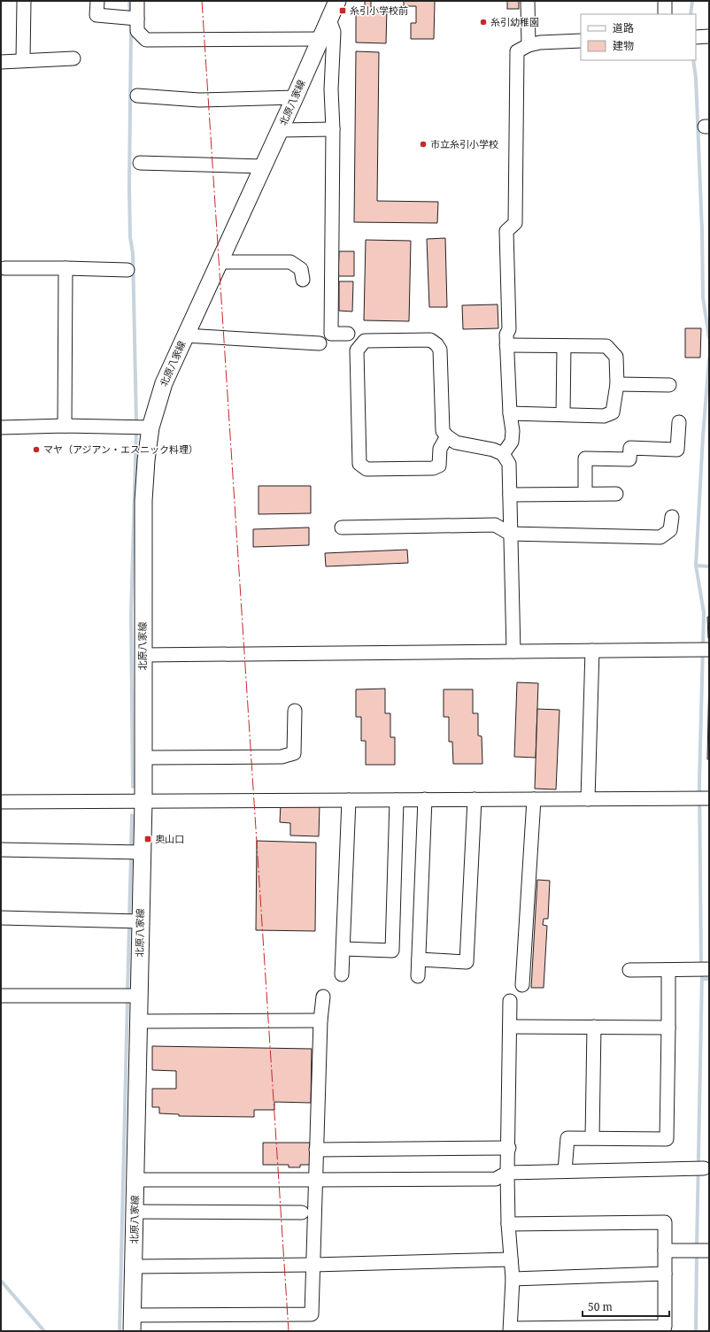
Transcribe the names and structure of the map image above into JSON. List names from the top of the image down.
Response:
{
  "streets": {
    "main road": ["北原八家線"]
  },
  "places": {
    "transit": ["糸引小学校前", "奥山口"],
    "other": ["糸引幼稚園", "市立糸引小学校", "マヤ（アジアン・エスニック料理）"]
  },
  "legend": ["道路", "建物"],
  "scale_bar": "50 m"
}
